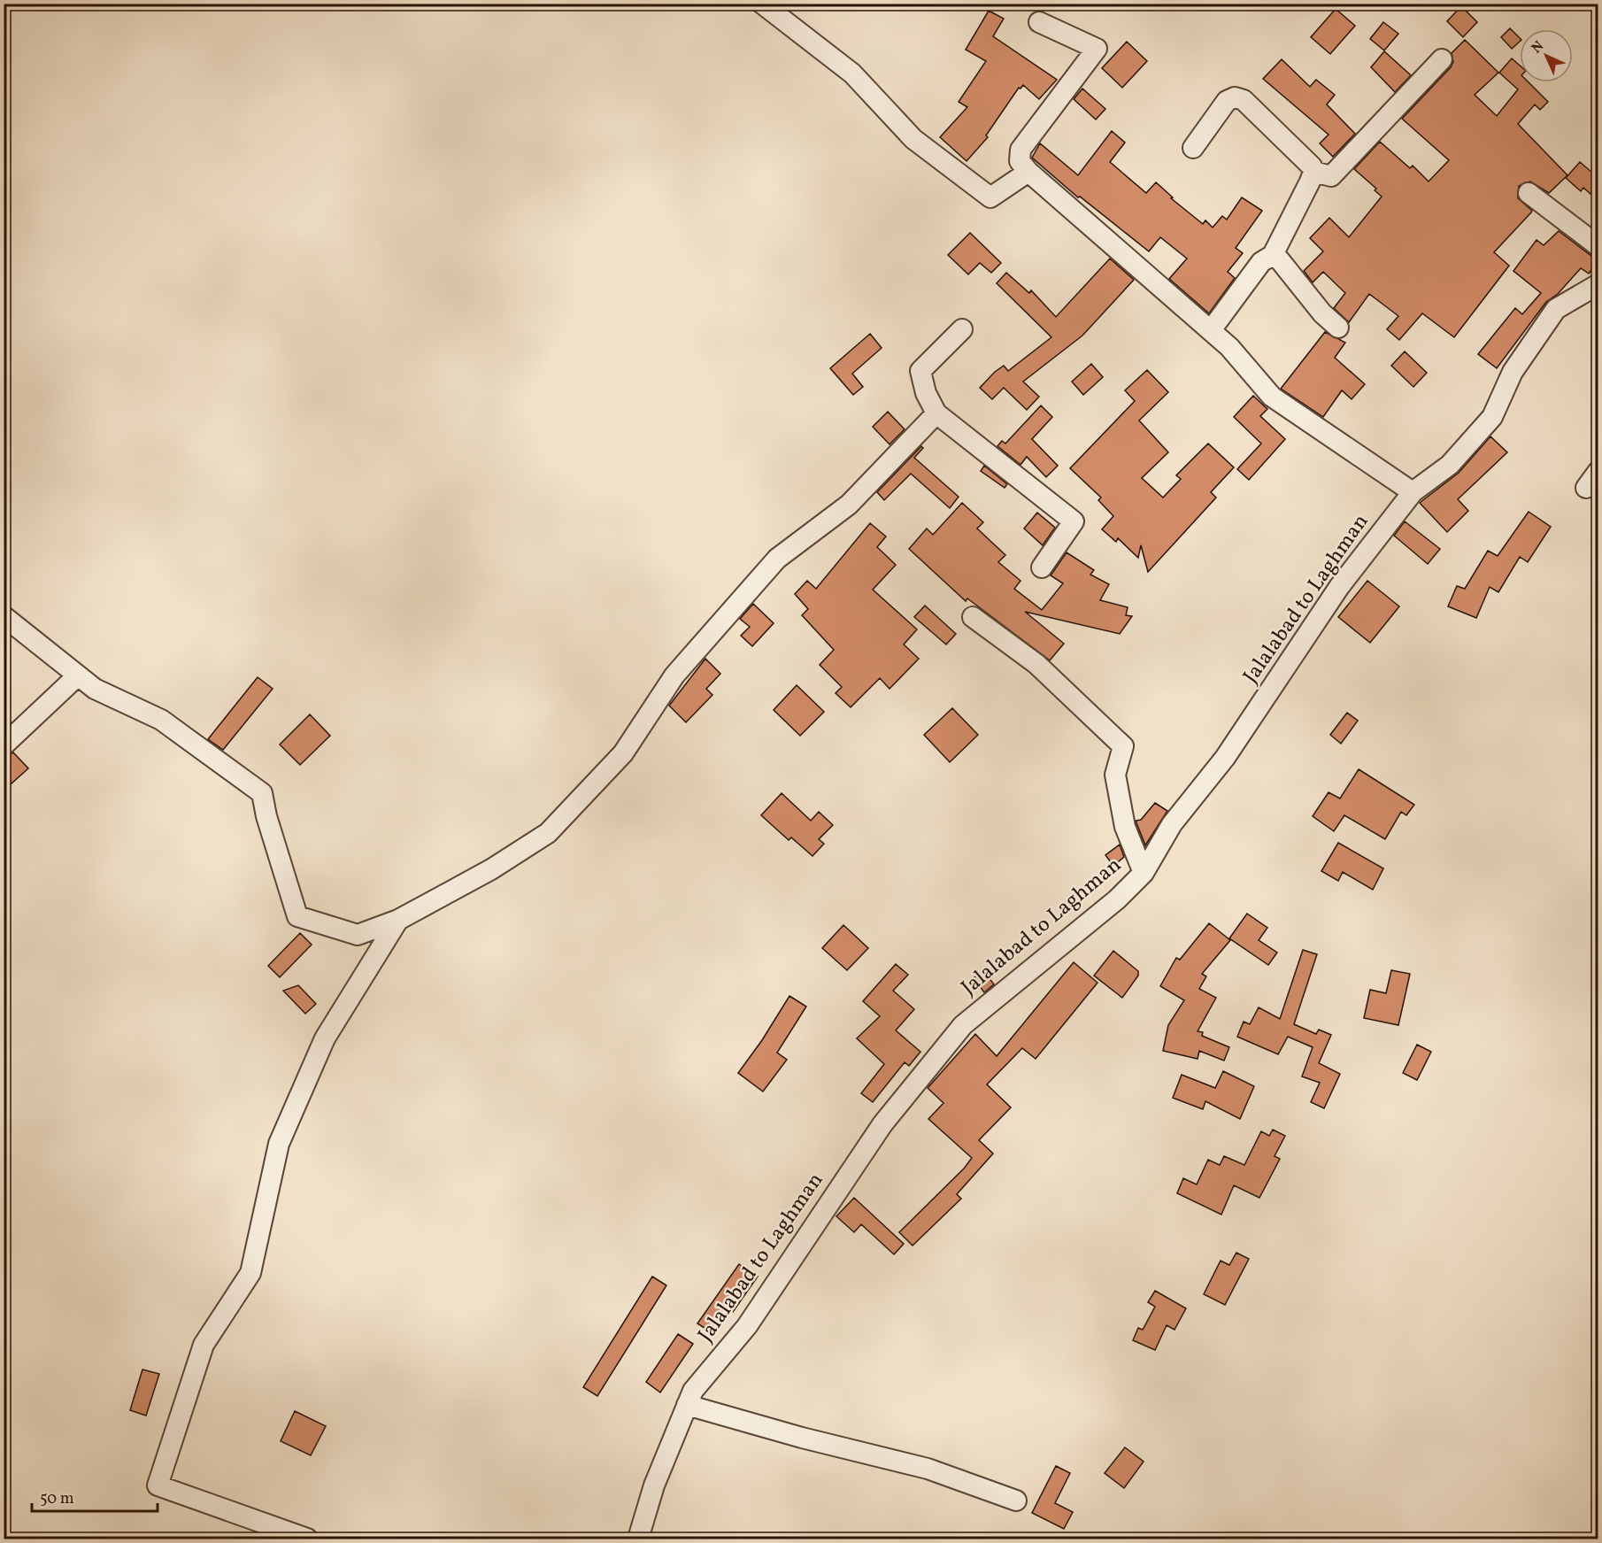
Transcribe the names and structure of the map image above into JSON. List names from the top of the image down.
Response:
{
  "streets": {
    "street": ["Jalalabad to Laghman"]
  },
  "scale_bar": "50 m",
  "north": "top left"
}
